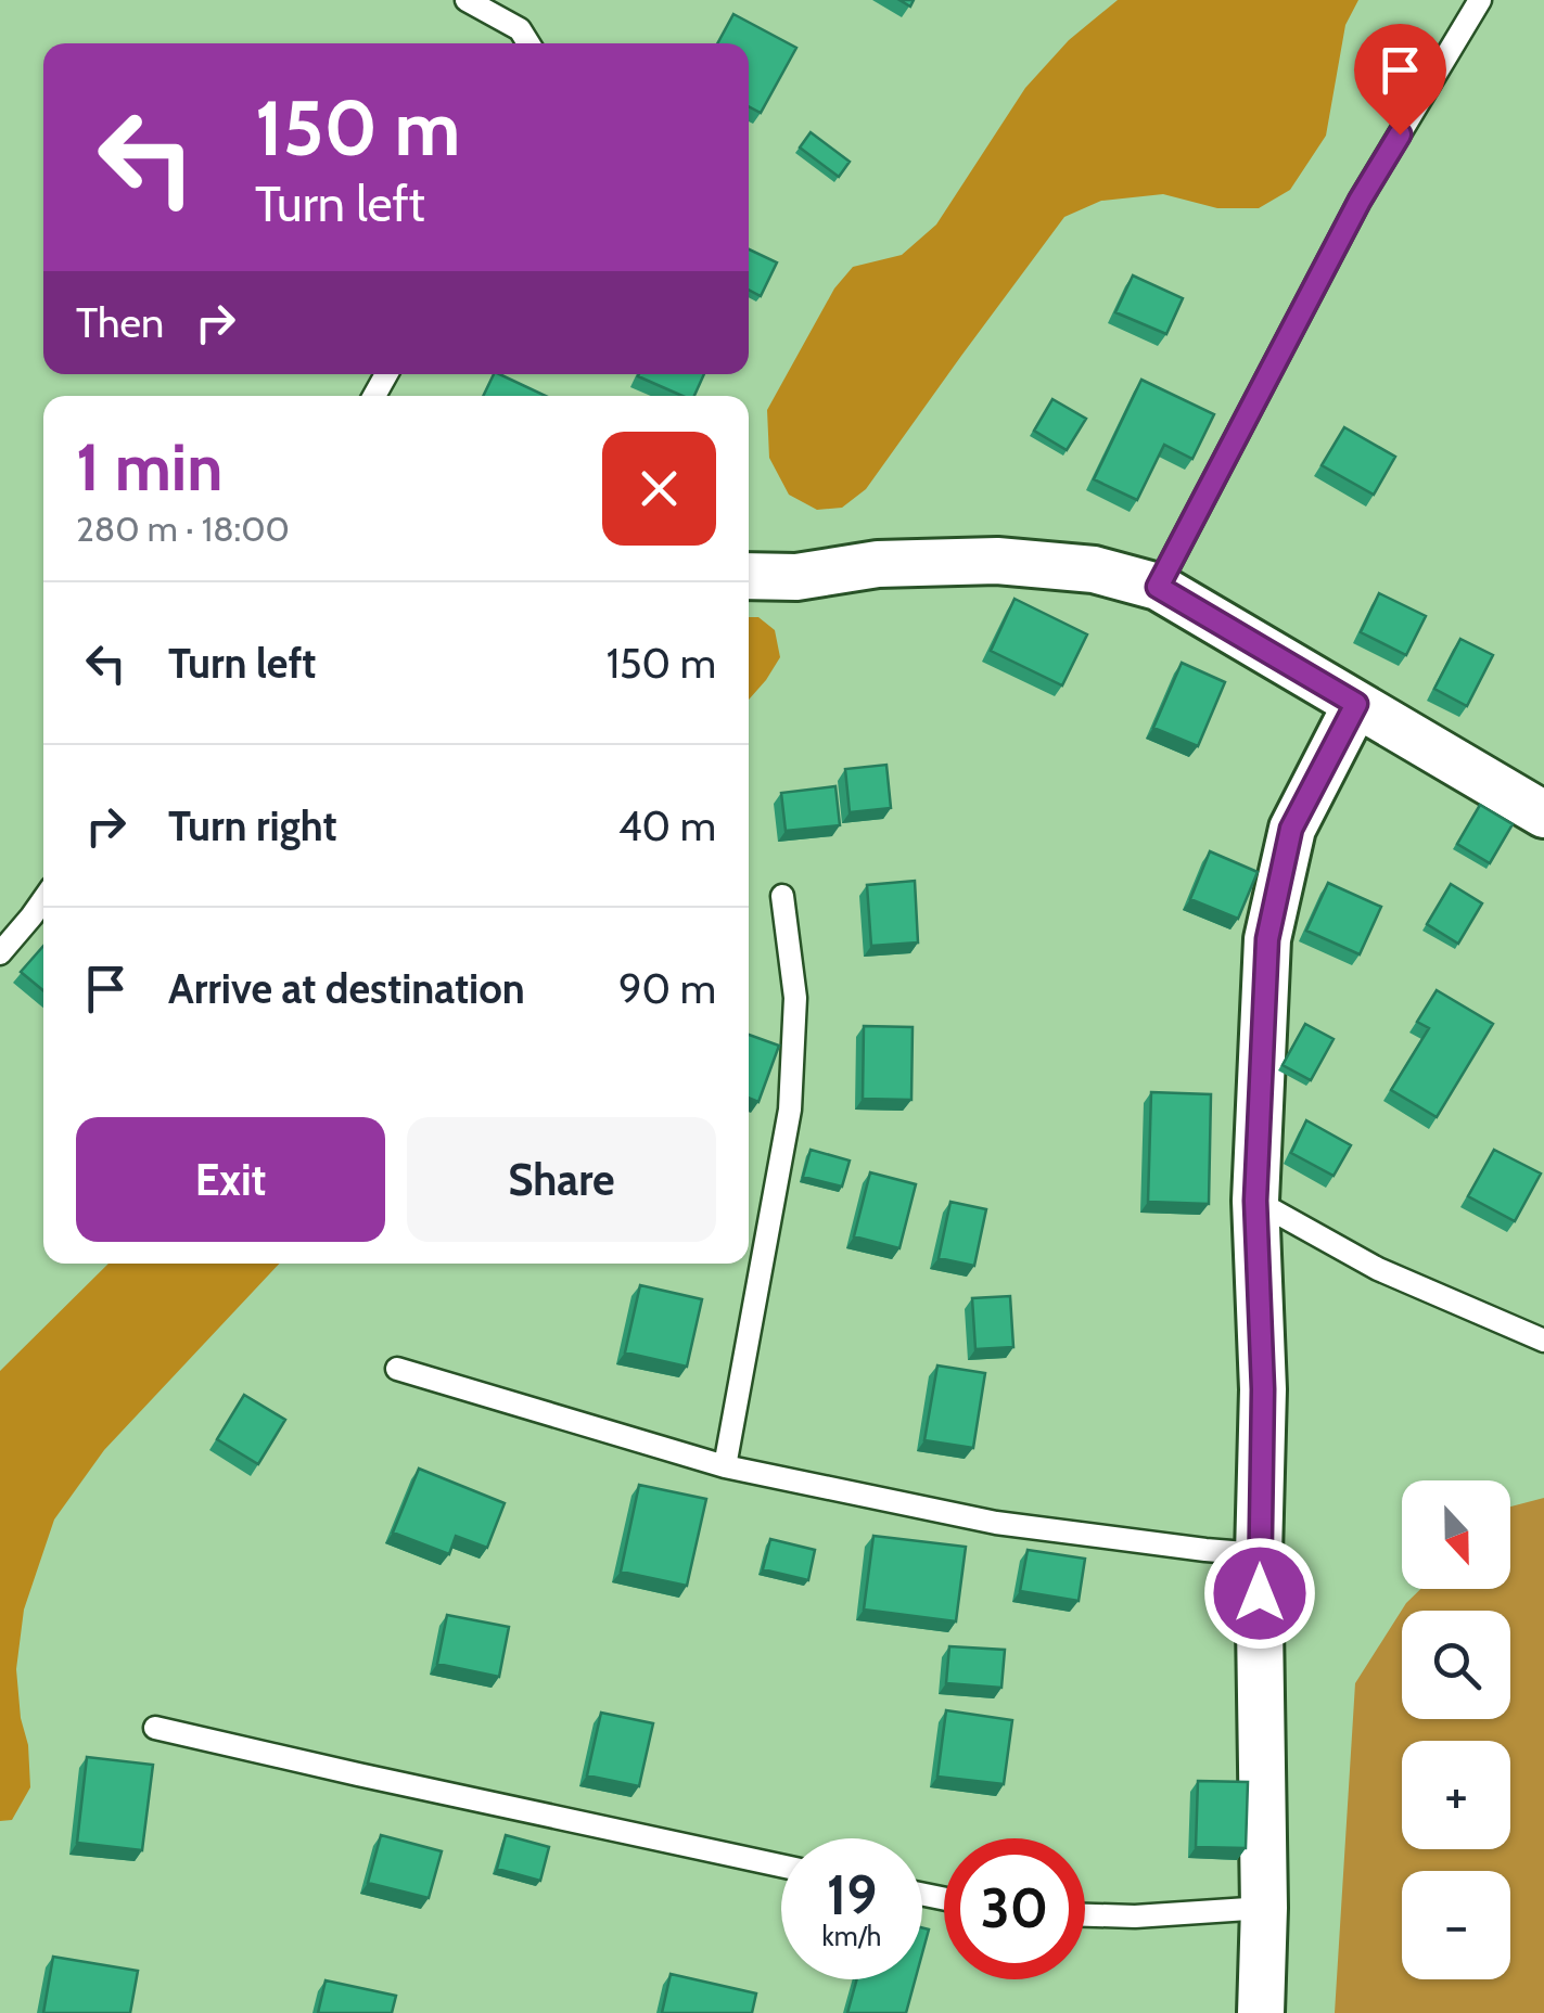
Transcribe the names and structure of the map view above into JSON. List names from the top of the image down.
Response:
{
  "north": "bottom",
  "page": {
    "turn": ["150 m", "Turn left"],
    "then": "Then",
    "heading": ["1 min", "280 m · 18:00"],
    "list": [
      {
        "name": "Turn left",
        "value": "150 m"
      },
      {
        "name": "Turn right",
        "value": "40 m"
      },
      {
        "name": "Arrive at destination",
        "value": "90 m"
      }
    ],
    "buttons": ["Exit", "Share"],
    "map_buttons": ["+", "−"],
    "speed": "19 km/h",
    "limit": "30"
  }
}
